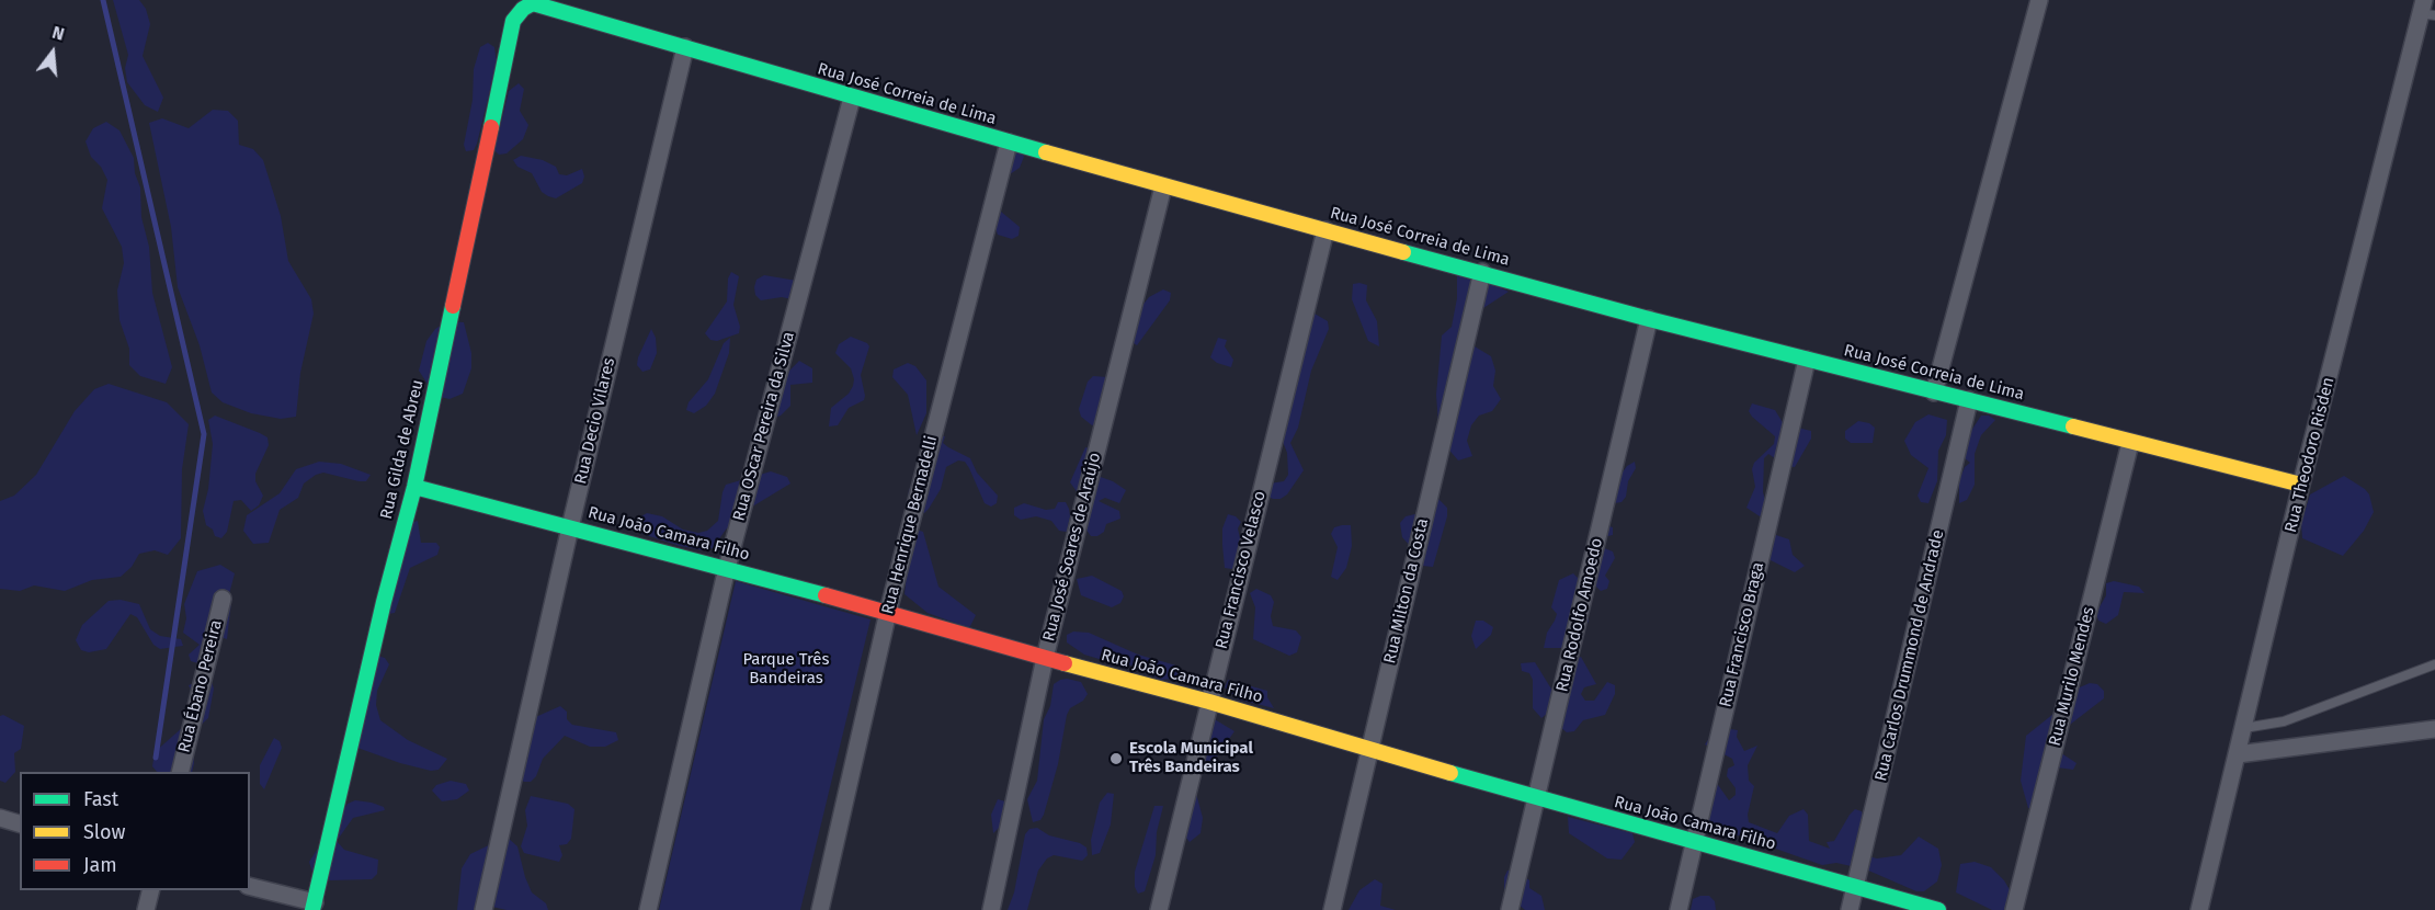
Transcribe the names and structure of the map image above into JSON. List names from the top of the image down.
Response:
{
  "streets": {
    "street": [
      "Rua José Correia de Lima",
      "Rua Decio Vilares",
      "Rua OScar Pereira da Silva",
      "Rua Gilda de Abreu",
      "Rua Theodoro Risden",
      "Rua Henrique Bernadelli",
      "Rua João Camara Filho",
      "Rua José Soares de Araújo",
      "Rua Francisco Velasco",
      "Rua Milton da Costa",
      "Rua Rodolfo Amoedo",
      "Rua Francisco Braga",
      "Rua Carlos Drummond de Andrade",
      "Rua Murilo Mendes",
      "Rua Ébano Pereira"
    ]
  },
  "crossings": [
    ["Rua José Correia de Lima", "Rua Decio Vilares"],
    ["Rua José Correia de Lima", "Rua OScar Pereira da Silva"],
    ["Rua José Correia de Lima", "Rua Gilda de Abreu"],
    ["Rua José Correia de Lima", "Rua Theodoro Risden"],
    ["Rua José Correia de Lima", "Rua Henrique Bernadelli"],
    ["Rua José Correia de Lima", "Rua José Soares de Araújo"],
    ["Rua José Correia de Lima", "Rua Francisco Velasco"],
    ["Rua José Correia de Lima", "Rua Milton da Costa"],
    ["Rua José Correia de Lima", "Rua Rodolfo Amoedo"],
    ["Rua José Correia de Lima", "Rua Francisco Braga"],
    ["Rua José Correia de Lima", "Rua Carlos Drummond de Andrade"],
    ["Rua José Correia de Lima", "Rua Murilo Mendes"],
    ["Rua Decio Vilares", "Rua João Camara Filho"],
    ["Rua OScar Pereira da Silva", "Rua João Camara Filho"],
    ["Rua Gilda de Abreu", "Rua João Camara Filho"],
    ["Rua Henrique Bernadelli", "Rua João Camara Filho"],
    ["Rua João Camara Filho", "Rua José Soares de Araújo"],
    ["Rua João Camara Filho", "Rua Francisco Velasco"],
    ["Rua João Camara Filho", "Rua Milton da Costa"],
    ["Rua João Camara Filho", "Rua Rodolfo Amoedo"],
    ["Rua João Camara Filho", "Rua Francisco Braga"],
    ["Rua João Camara Filho", "Rua Carlos Drummond de Andrade"]
  ],
  "parks": ["Parque Três Bandeiras"],
  "places": ["Escola Municipal Três Bandeiras"],
  "legend": ["Fast", "Slow", "Jam"],
  "north": "top"
}
